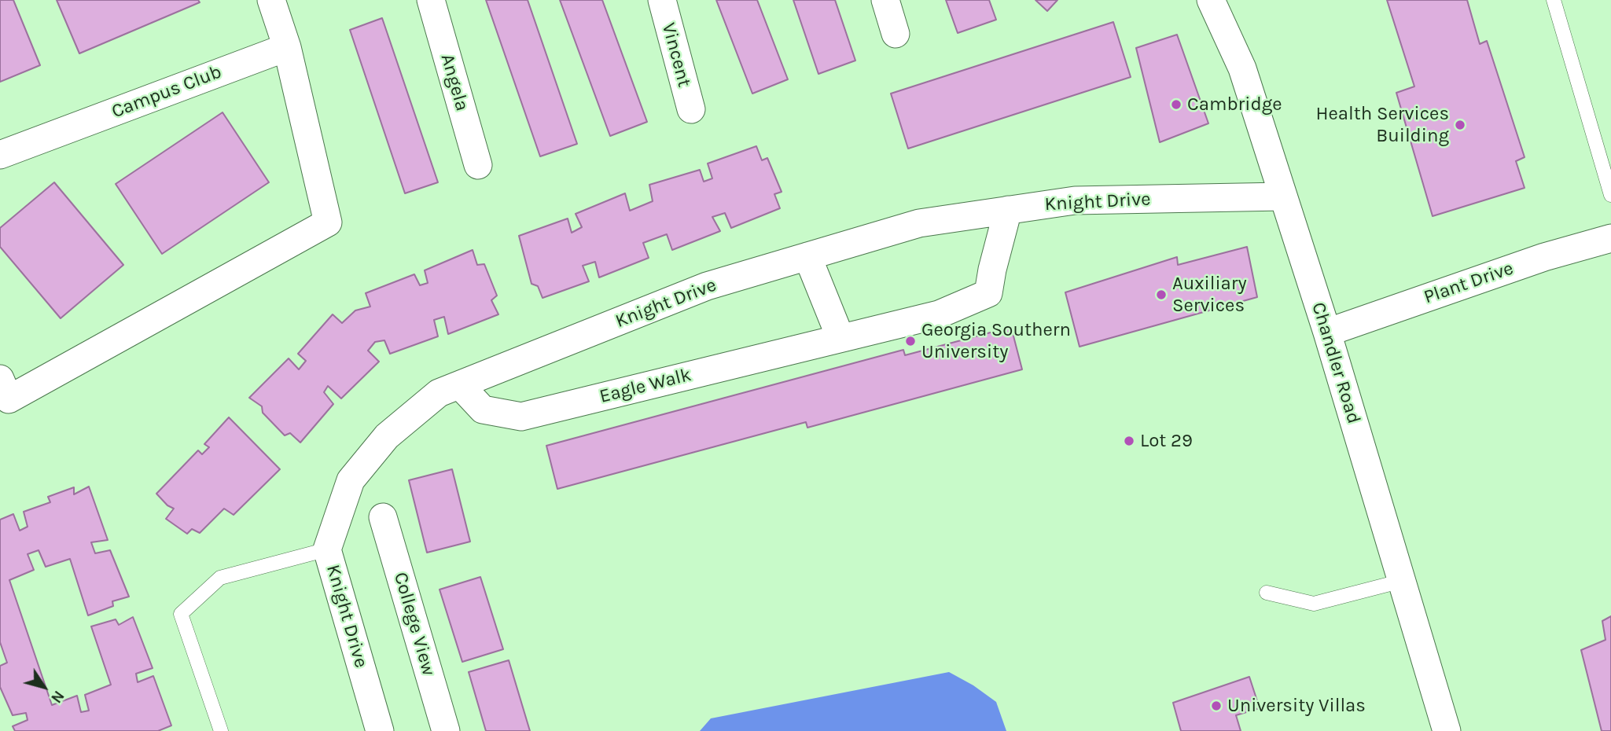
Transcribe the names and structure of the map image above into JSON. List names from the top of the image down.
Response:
{
  "streets": {
    "street": [
      "Vincent",
      "Angela",
      "Campus Club",
      "Knight Drive",
      "Plant Drive",
      "Chandler Road",
      "Eagle Walk",
      "College View"
    ]
  },
  "crossings": [
    ["Knight Drive", "Chandler Road"],
    ["Knight Drive", "Eagle Walk"],
    ["Plant Drive", "Chandler Road"]
  ],
  "places": [
    "Cambridge",
    "Health Services Building",
    "Auxiliary Services",
    "Georgia Southern University",
    "Lot 29",
    "University Villas"
  ],
  "north": "bottom right"
}
